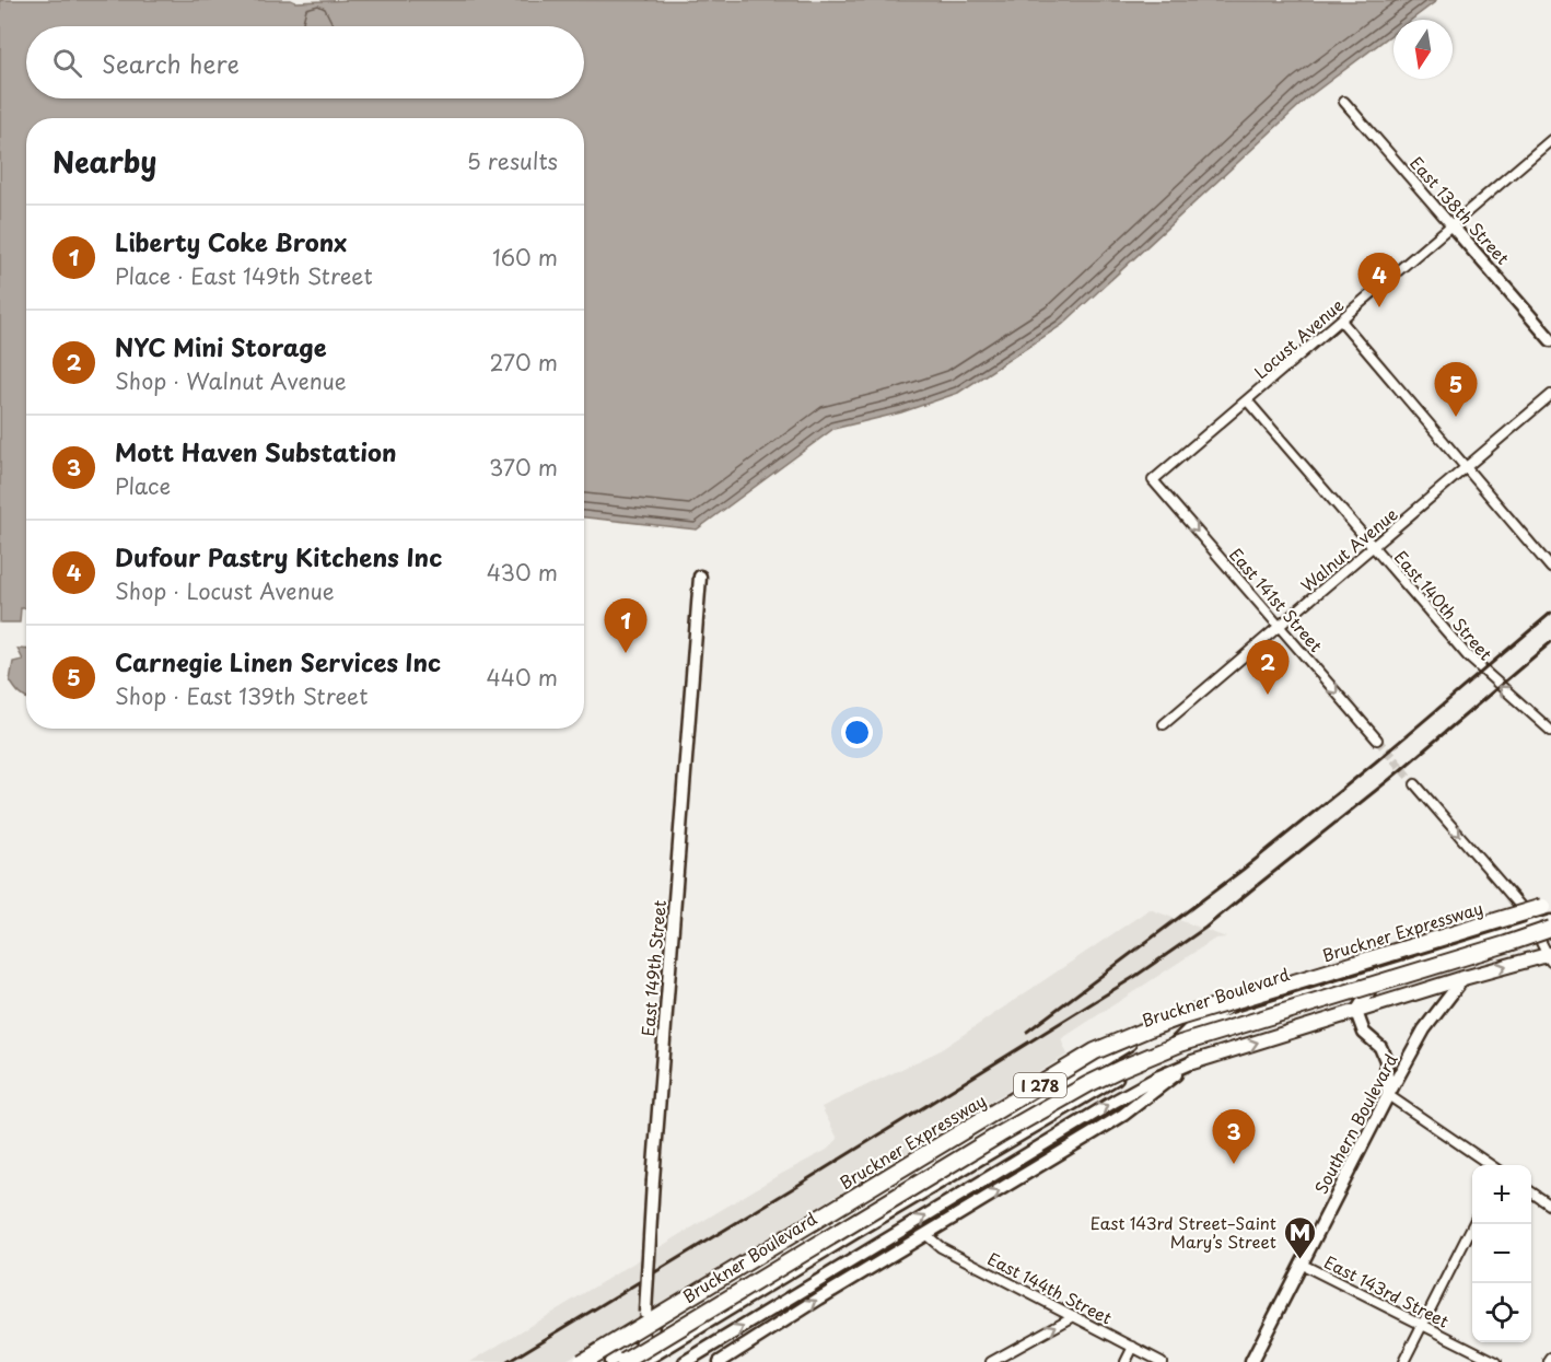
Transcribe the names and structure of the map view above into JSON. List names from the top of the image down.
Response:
{
  "streets": {
    "highway": ["Bruckner Expressway", "I 278"],
    "main road": [
      "East 138th Street",
      "East 149th Street",
      "Bruckner Boulevard",
      "Southern Boulevard"
    ],
    "street": [
      "Locust Avenue",
      "Walnut Avenue",
      "East 141st Street",
      "East 140th Street",
      "East 144th Street",
      "East 143rd Street"
    ]
  },
  "crossings": [
    ["East 138th Street", "Locust Avenue"],
    ["Locust Avenue", "East 141st Street"],
    ["Locust Avenue", "East 140th Street"],
    ["Walnut Avenue", "East 141st Street"],
    ["Walnut Avenue", "East 140th Street"],
    ["Bruckner Expressway", "Bruckner Boulevard"],
    ["East 149th Street", "Bruckner Boulevard"],
    ["Southern Boulevard", "East 143rd Street"]
  ],
  "one_way": ["East 141st Street", "East 140th Street"],
  "places": {
    "metro station": ["East 143rd Street–Saint Mary’s Street"]
  },
  "north": "bottom",
  "page": {
    "search": "Search here",
    "heading": ["Nearby", "5 results"],
    "list": [
      {
        "mark": "1",
        "name": "Liberty Coke Bronx",
        "note": "Place · East 149th Street",
        "value": "160 m"
      },
      {
        "mark": "2",
        "name": "NYC Mini Storage",
        "note": "Shop · Walnut Avenue",
        "value": "270 m"
      },
      {
        "mark": "3",
        "name": "Mott Haven Substation",
        "note": "Place",
        "value": "370 m"
      },
      {
        "mark": "4",
        "name": "Dufour Pastry Kitchens Inc",
        "note": "Shop · Locust Avenue",
        "value": "430 m"
      },
      {
        "mark": "5",
        "name": "Carnegie Linen Services Inc",
        "note": "Shop · East 139th Street",
        "value": "440 m"
      }
    ],
    "pins": [
      "4",
      "5",
      "1",
      "2",
      "3"
    ],
    "map_buttons": ["+", "−"]
  }
}
